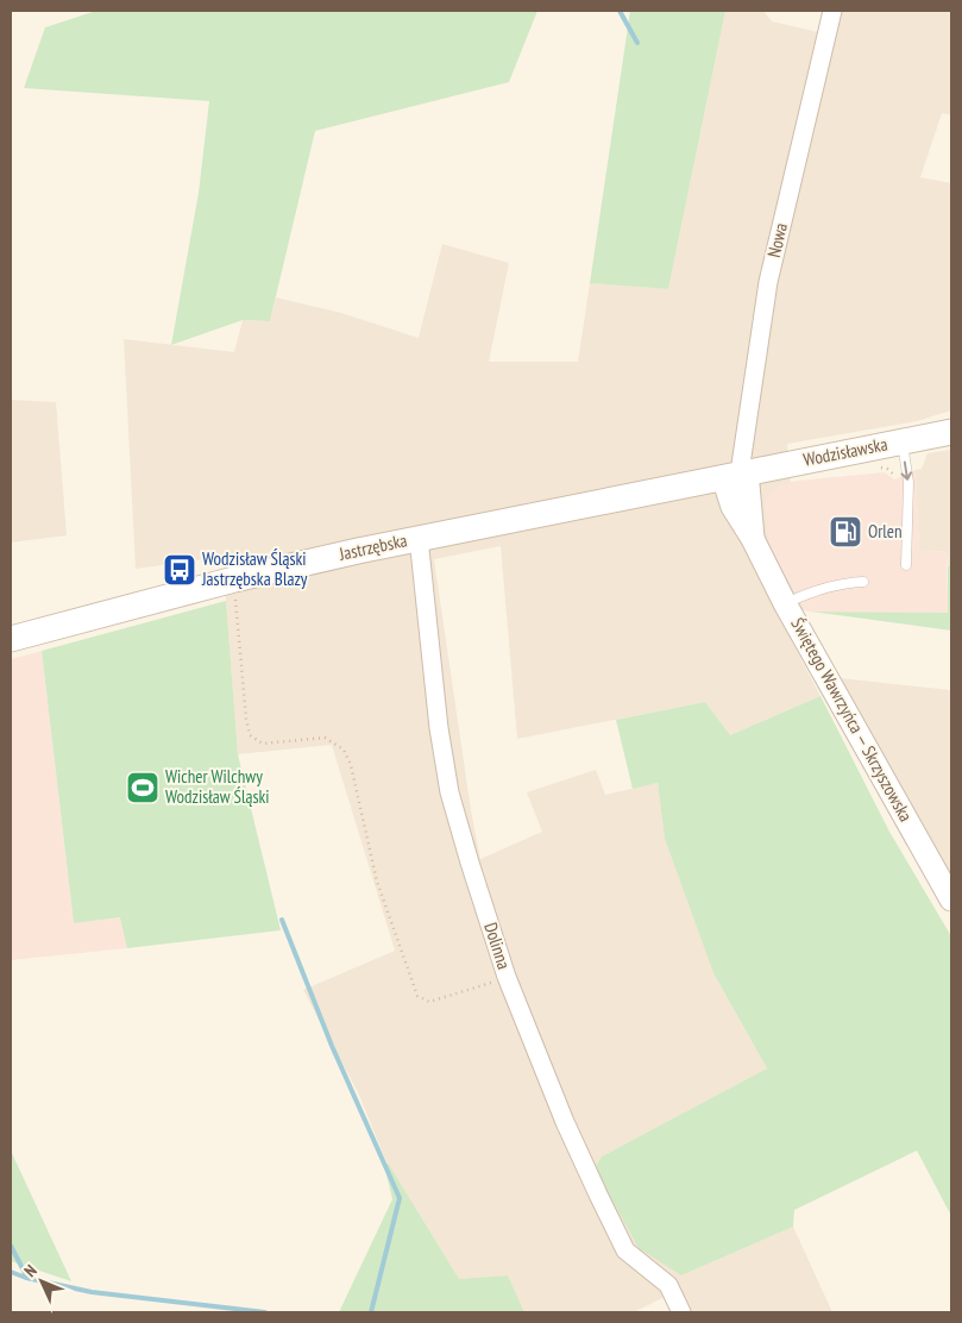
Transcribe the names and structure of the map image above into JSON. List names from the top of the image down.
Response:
{
  "streets": {
    "main road": ["Wodzisławska", "Jastrzębska"],
    "street": ["Nowa", "Świętego Wawrzyńca — Skrzyszowska", "Dolinna"]
  },
  "crossings": [
    ["Nowa", "Wodzisławska"],
    ["Nowa", "Jastrzębska"],
    ["Nowa", "Świętego Wawrzyńca — Skrzyszowska"],
    ["Wodzisławska", "Jastrzębska"],
    ["Wodzisławska", "Świętego Wawrzyńca — Skrzyszowska"],
    ["Jastrzębska", "Świętego Wawrzyńca — Skrzyszowska"],
    ["Jastrzębska", "Dolinna"]
  ],
  "places": {
    "fuel station": ["Orlen"],
    "bus stop": ["Wodzisław Śląski Jastrzębska Blazy"],
    "sports": ["Wicher Wilchwy Wodzisław Śląski"]
  },
  "north": "top left"
}
